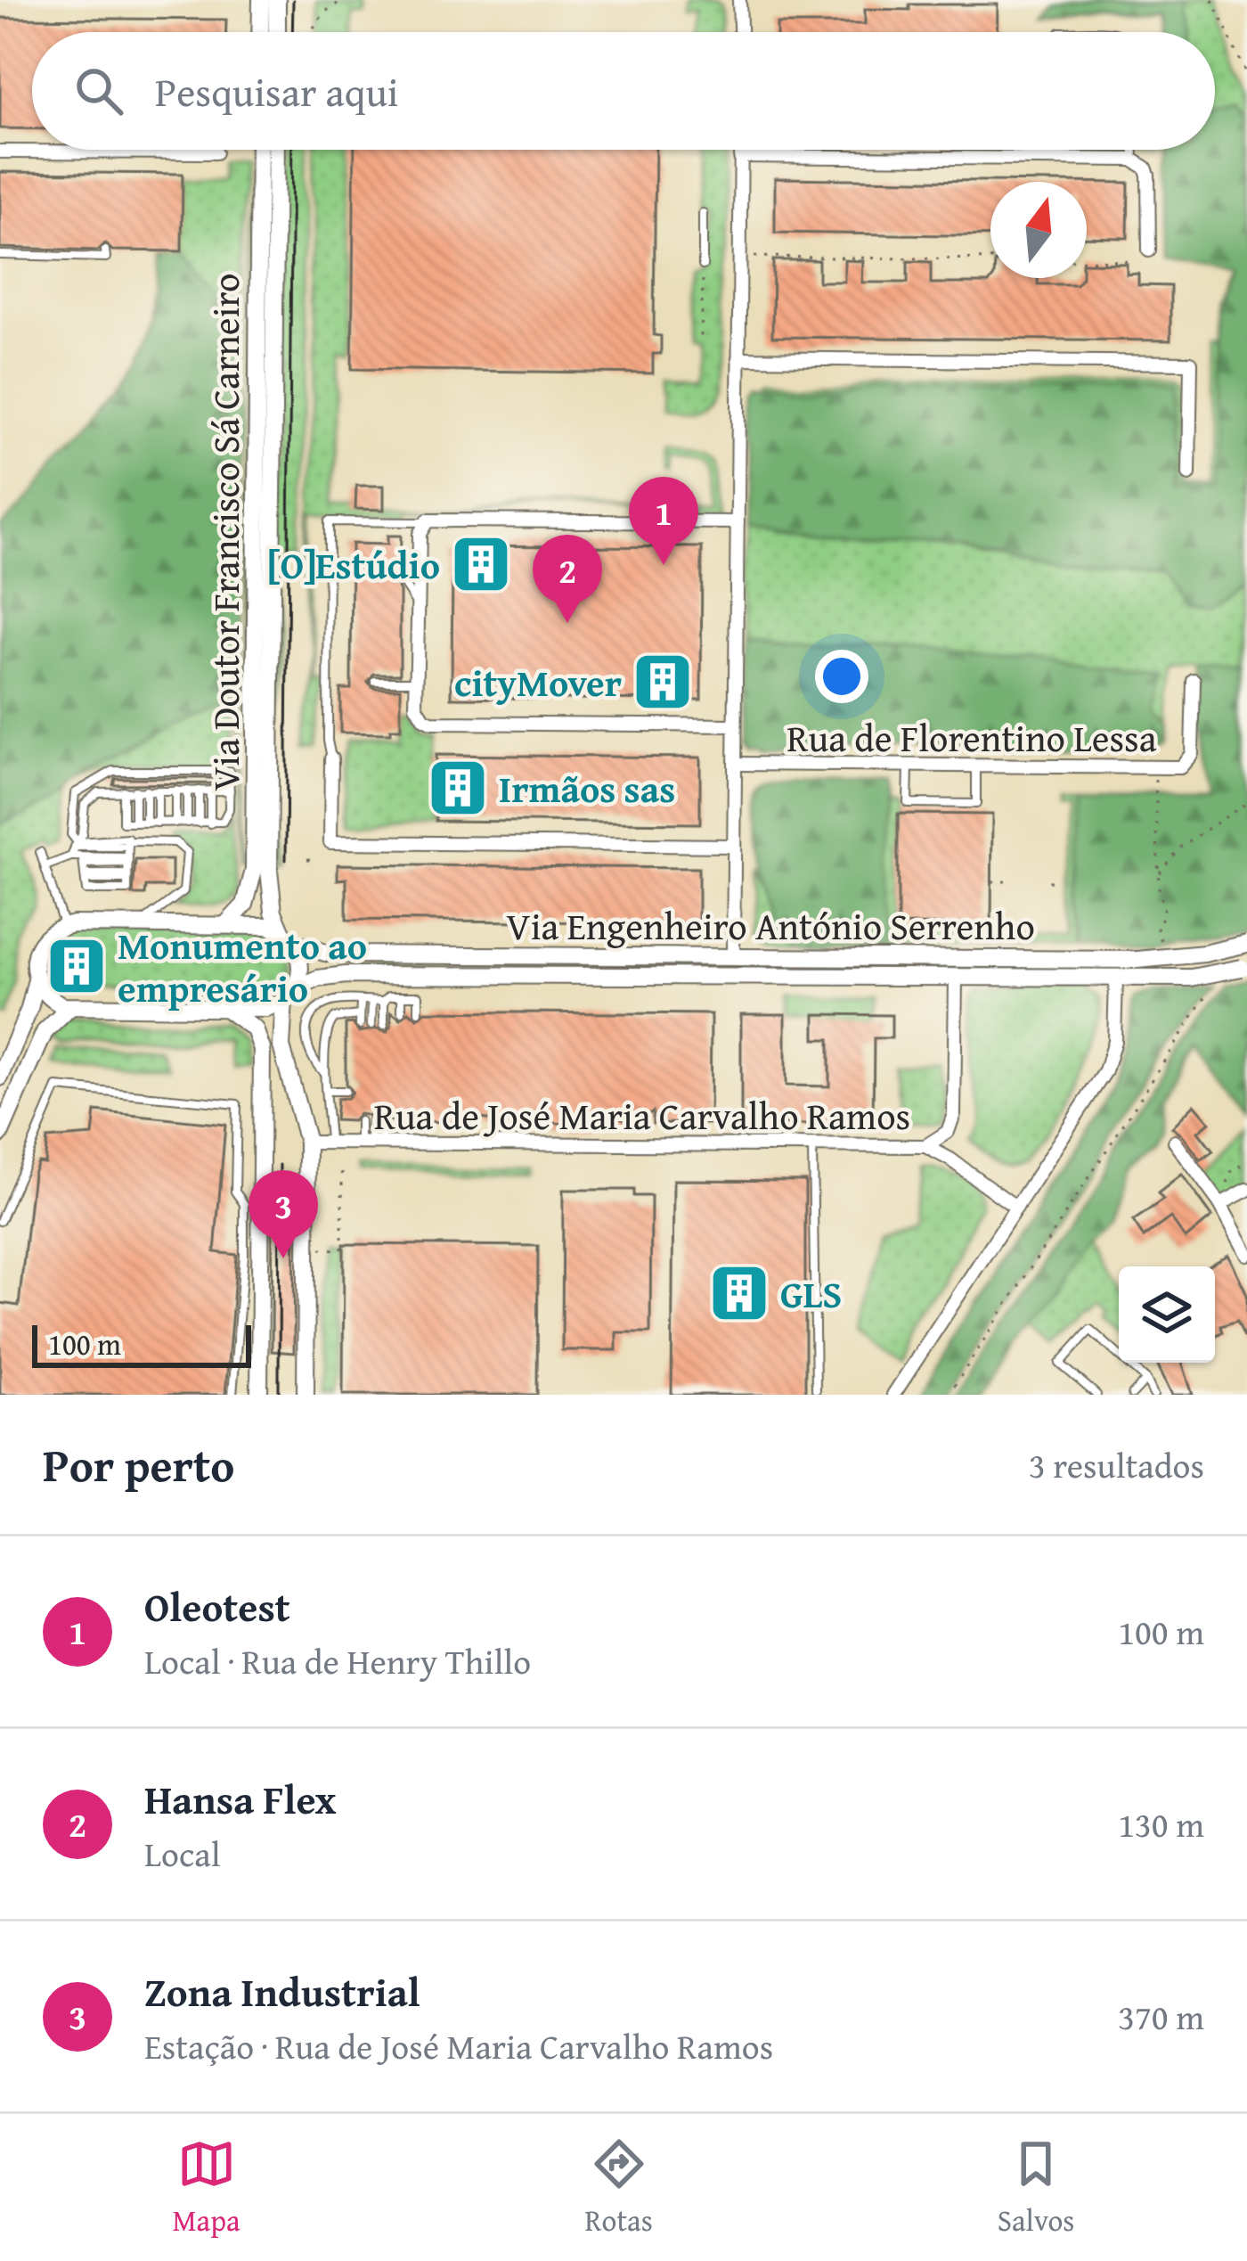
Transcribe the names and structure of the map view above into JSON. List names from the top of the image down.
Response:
{
  "streets": {
    "main road": ["Via Doutor Francisco Sá Carneiro", "Via Engenheiro António Serrenho"],
    "street": ["Rua de Florentino Lessa", "Rua de José Maria Carvalho Ramos"]
  },
  "crossings": [
    ["Via Doutor Francisco Sá Carneiro", "Via Engenheiro António Serrenho"],
    ["Via Doutor Francisco Sá Carneiro", "Rua de José Maria Carvalho Ramos"],
    ["Via Engenheiro António Serrenho", "Rua de José Maria Carvalho Ramos"]
  ],
  "places": {
    "building": [
      "[O]Estúdio",
      "cityMover",
      "Irmãos sas",
      "Monumento ao empresário",
      "GLS"
    ]
  },
  "scale_bar": "100 m",
  "north": "top",
  "page": {
    "search": "Pesquisar aqui",
    "pins": ["1", "2", "3"],
    "scale": "100 m",
    "heading": ["Por perto", "3 resultados"],
    "list": [
      {
        "mark": "1",
        "name": "Oleotest",
        "note": "Local · Rua de Henry Thillo",
        "value": "100 m"
      },
      {
        "mark": "2",
        "name": "Hansa Flex",
        "note": "Local",
        "value": "130 m"
      },
      {
        "mark": "3",
        "name": "Zona Industrial",
        "note": "Estação · Rua de José Maria Carvalho Ramos",
        "value": "370 m"
      }
    ],
    "nav": ["Mapa", "Rotas", "Salvos"]
  }
}
